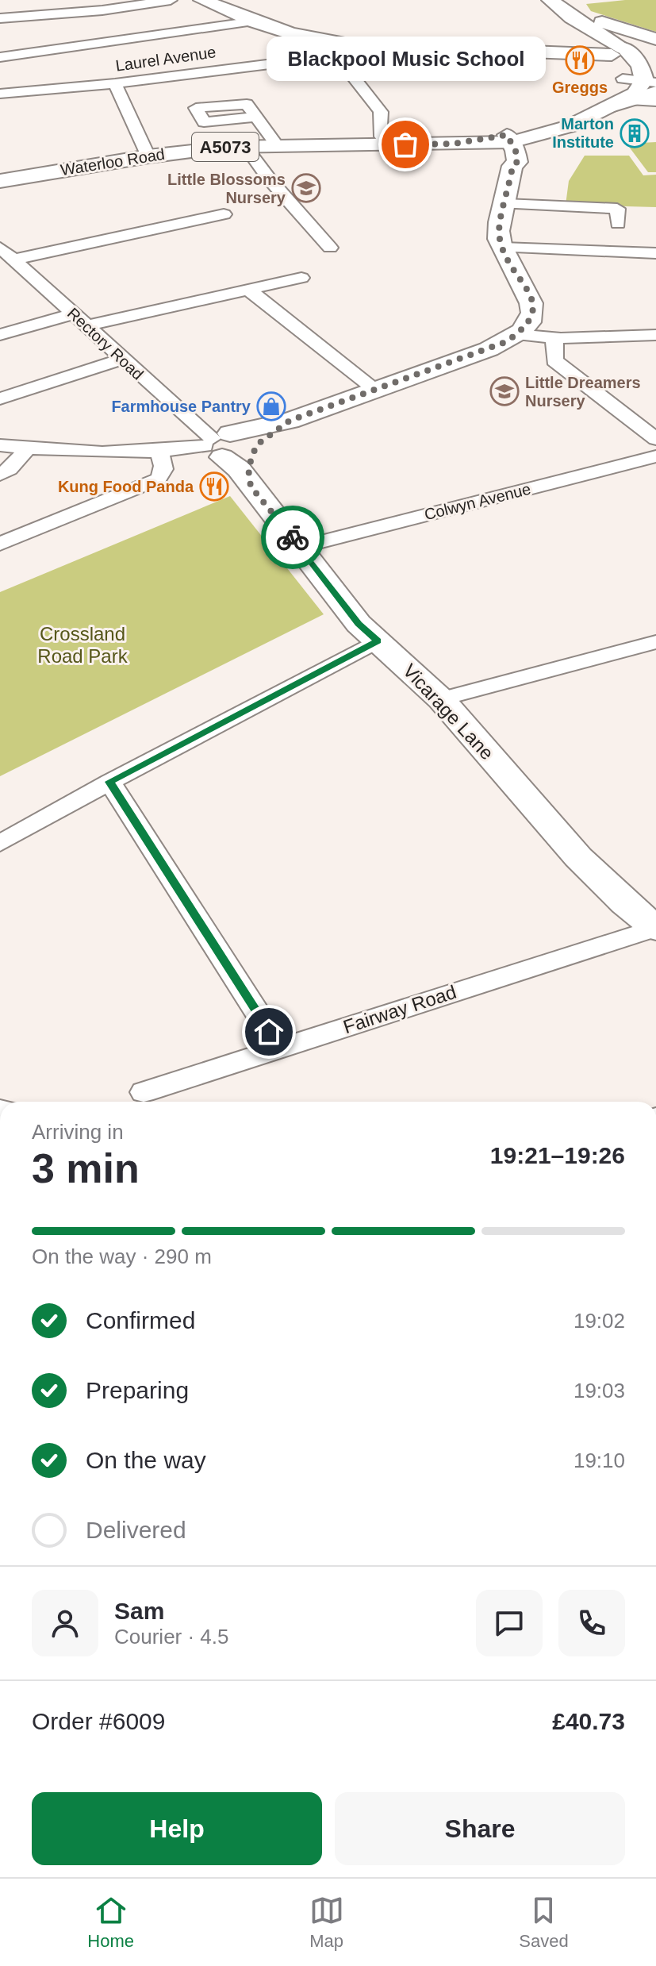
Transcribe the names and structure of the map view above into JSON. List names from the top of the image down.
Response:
{
  "streets": {
    "main road": ["A5073", "Waterloo Road", "Vicarage Lane"],
    "street": [
      "Laurel Avenue",
      "Rectory Road",
      "Colwyn Avenue",
      "Fairway Road"
    ]
  },
  "crossings": [
    ["Rectory Road", "Vicarage Lane"],
    ["Colwyn Avenue", "Vicarage Lane"],
    ["Vicarage Lane", "Fairway Road"]
  ],
  "parks": ["Crossland Road Park"],
  "places": {
    "restaurant": ["Greggs", "Kung Food Panda"],
    "building": ["Marton Institute"],
    "other": ["Blackpool Music School"],
    "school or university": ["Little Blossoms Nursery", "Little Dreamers Nursery"],
    "shop": ["Farmhouse Pantry"]
  },
  "page": {
    "bubble": "Blackpool Music School",
    "heading": ["3 min", "Arriving in", "19:21–19:26"],
    "panel": [
      "Sam",
      "Courier · 4.5",
      "Order #6009",
      "£40.73"
    ],
    "bar": "On the way · 290 m",
    "list": [
      ["Confirmed", "19:02"],
      ["Preparing", "19:03"],
      ["On the way", "19:10"],
      "Delivered"
    ],
    "buttons": ["Help", "Share"],
    "tabs": ["Home", "Map", "Saved"]
  }
}
